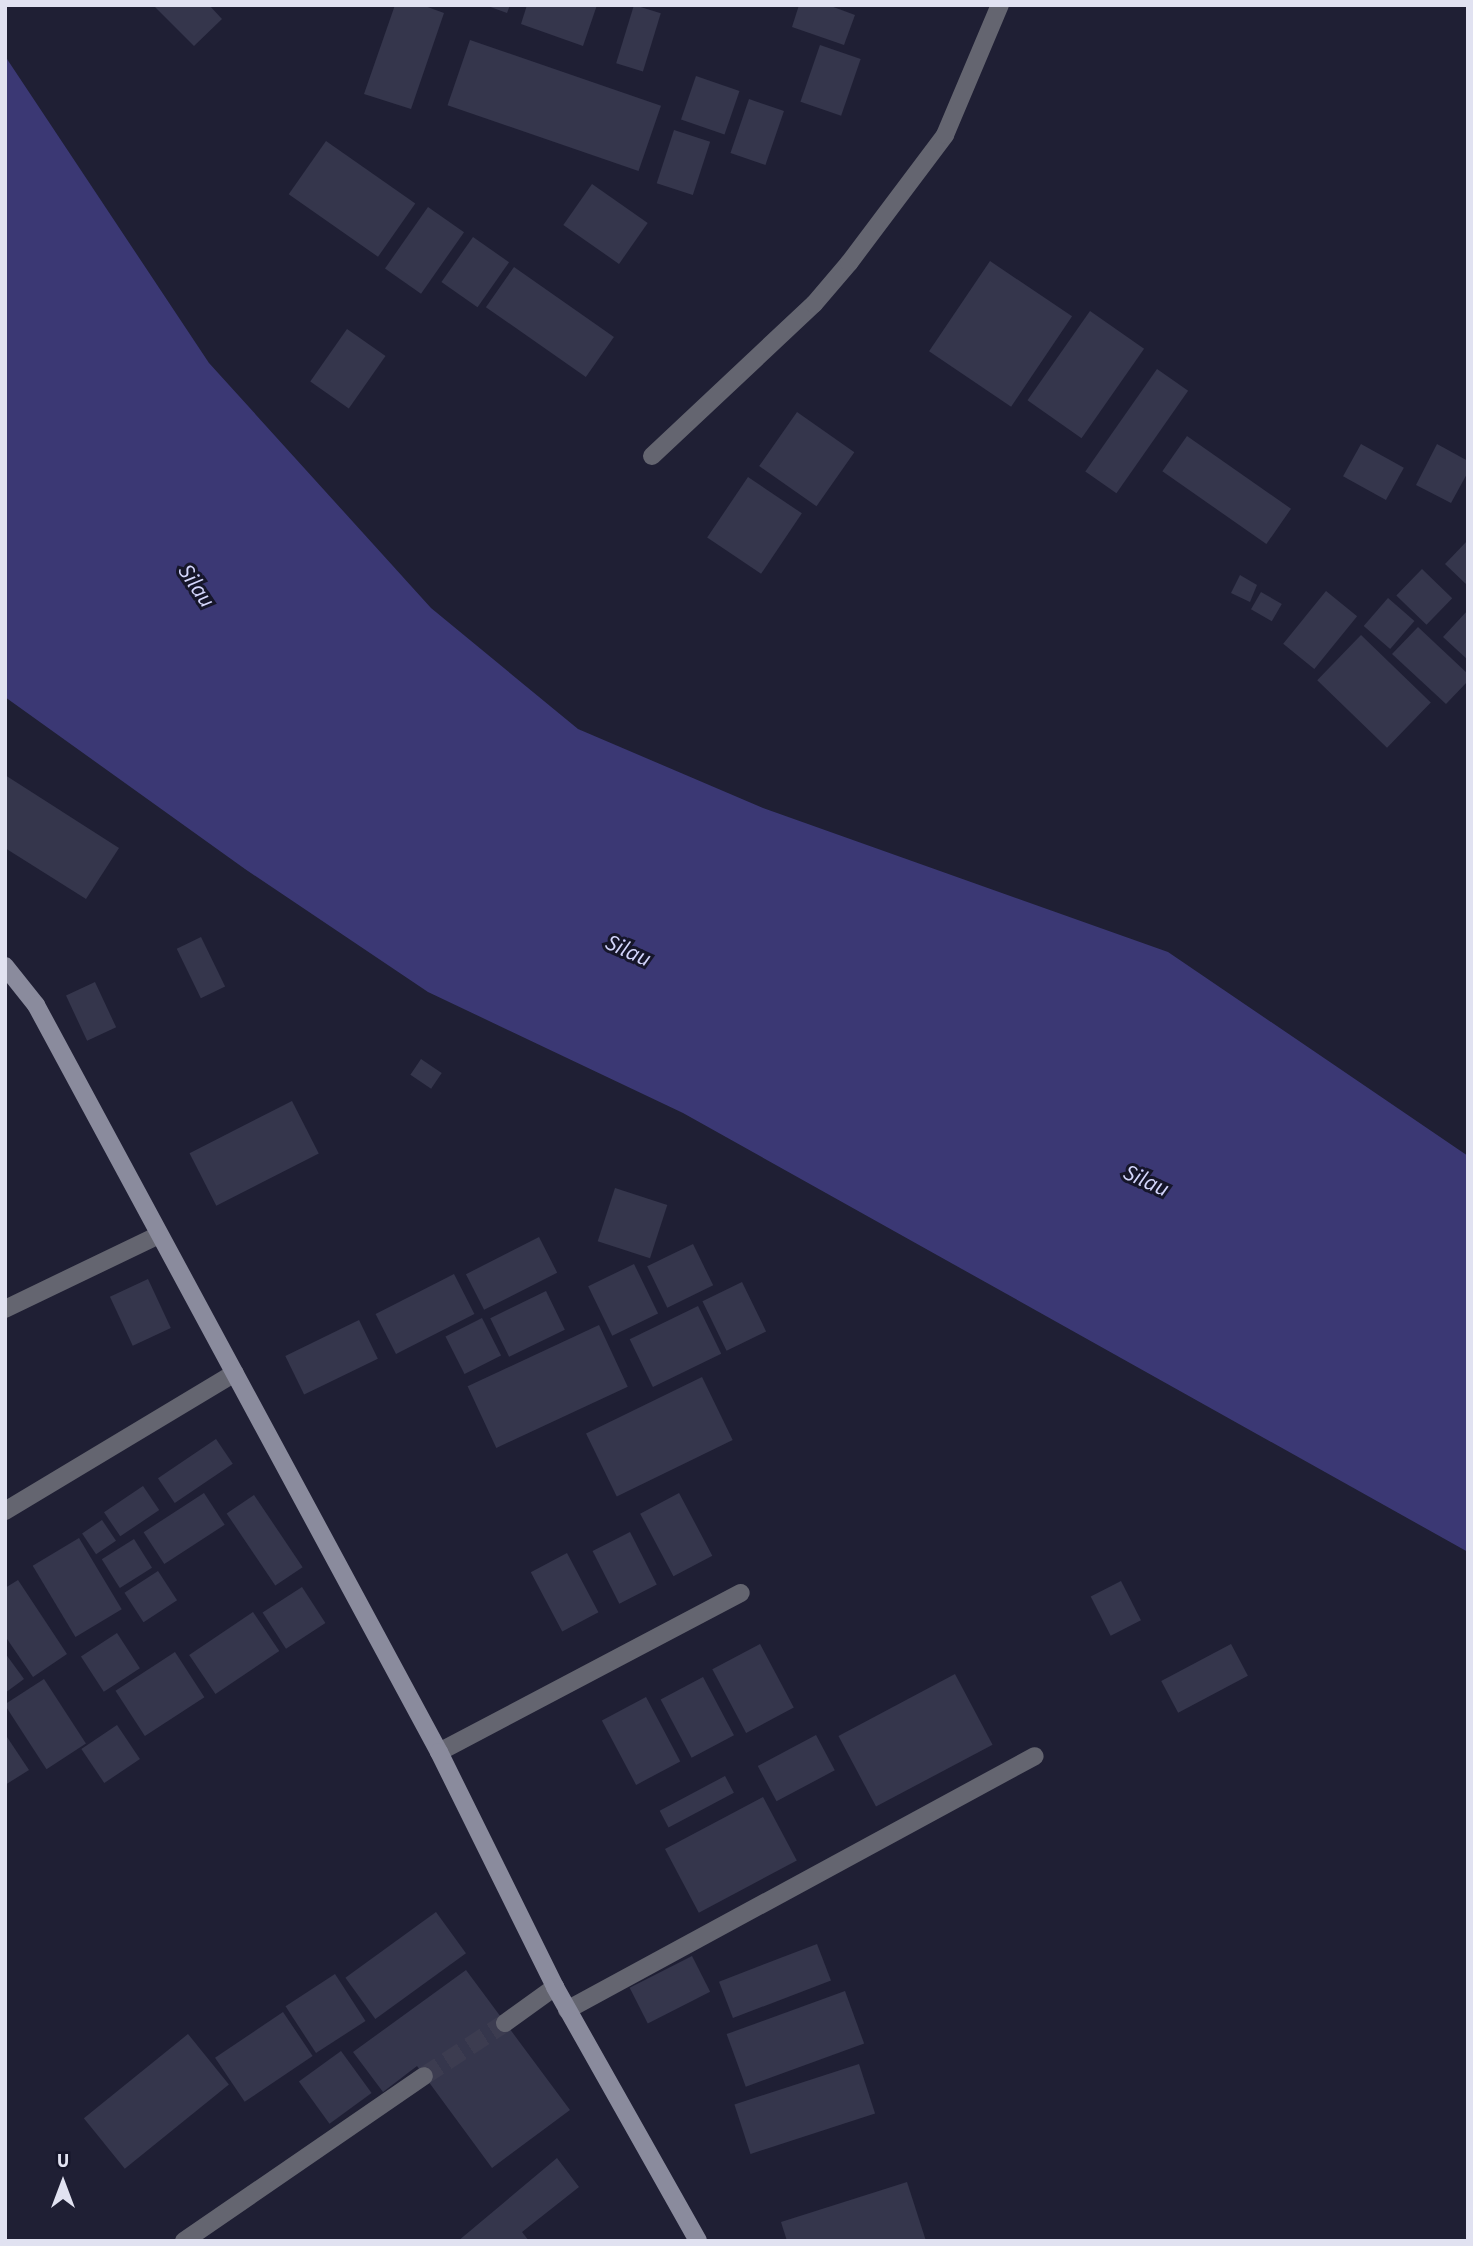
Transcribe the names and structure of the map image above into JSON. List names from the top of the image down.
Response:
{
  "water": ["Silau"],
  "north": "top"
}
